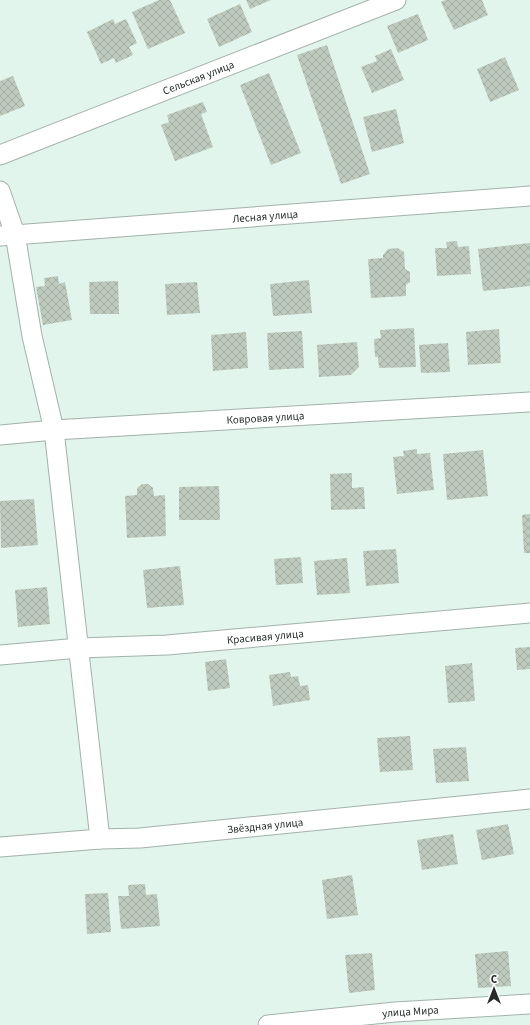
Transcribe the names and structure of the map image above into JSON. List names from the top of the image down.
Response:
{
  "streets": {
    "street": [
      "Сельская улица",
      "Лесная улица",
      "Ковровая улица",
      "Красивая улица",
      "Звёздная улица",
      "улица Мира"
    ]
  },
  "north": "top"
}
